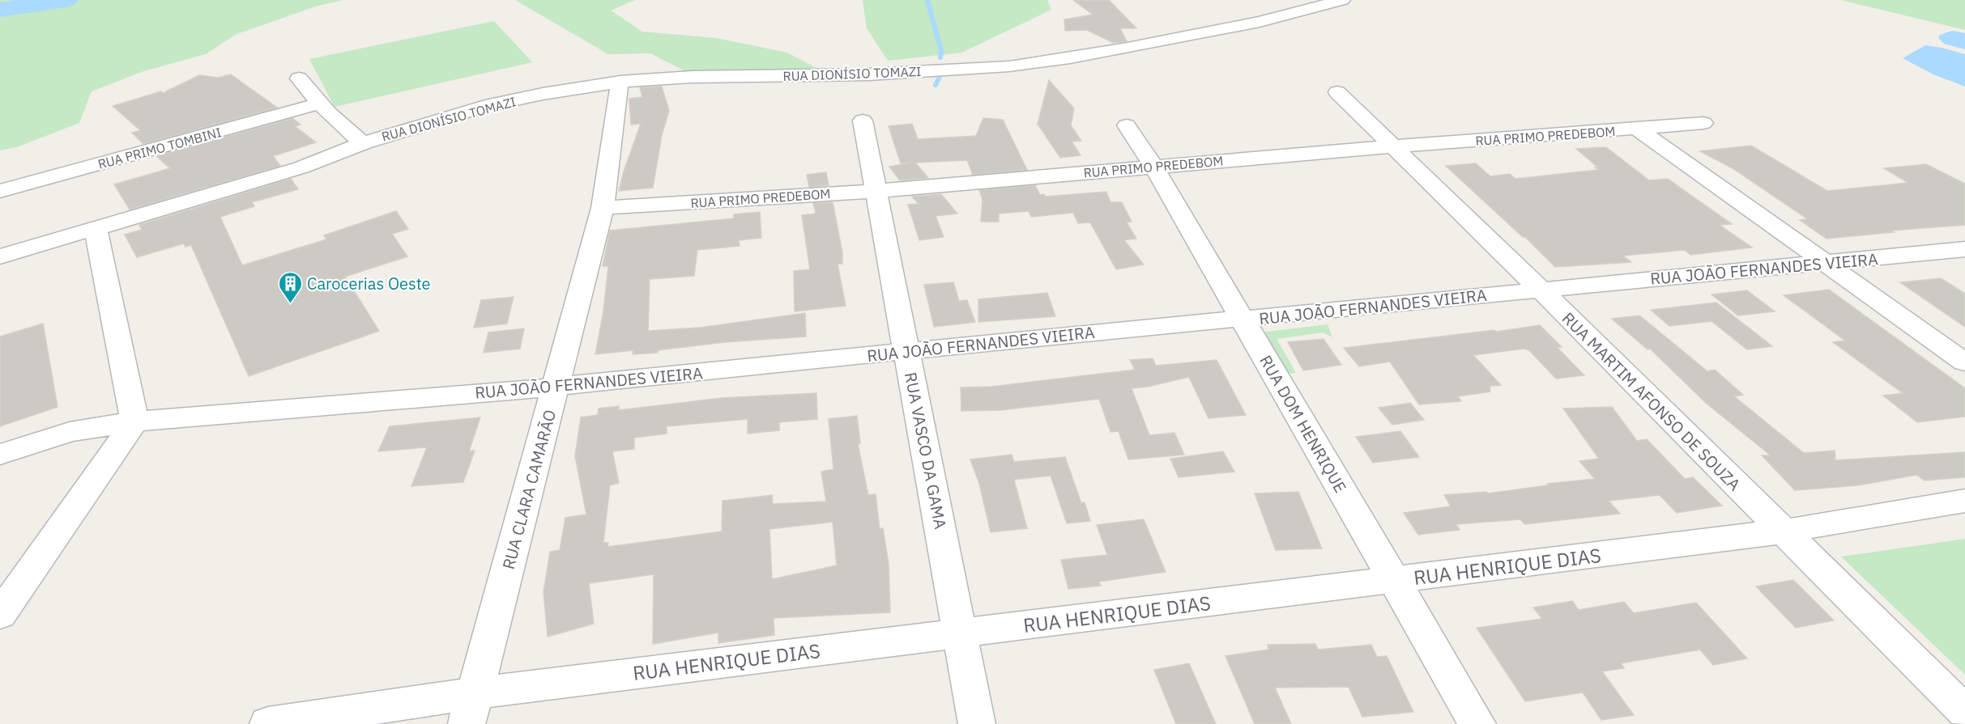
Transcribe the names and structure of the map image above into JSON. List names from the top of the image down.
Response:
{
  "streets": {
    "street": [
      "RUA DIONÍSIO TOMAZI",
      "RUA PRIMO PREDEBOM",
      "RUA PRIMO TOMBINI",
      "RUA JOÃO FERNANDES VIEIRA",
      "RUA MARTIM AFONSO DE SOUZA",
      "RUA DOM HENRIQUE",
      "RUA VASCO DA GAMA",
      "RUA CLARA CAMARÃO",
      "RUA HENRIQUE DIAS"
    ]
  },
  "crossings": [
    ["RUA DIONÍSIO TOMAZI", "RUA CLARA CAMARÃO"],
    ["RUA PRIMO PREDEBOM", "RUA MARTIM AFONSO DE SOUZA"],
    ["RUA PRIMO PREDEBOM", "RUA DOM HENRIQUE"],
    ["RUA PRIMO PREDEBOM", "RUA VASCO DA GAMA"],
    ["RUA PRIMO PREDEBOM", "RUA CLARA CAMARÃO"],
    ["RUA JOÃO FERNANDES VIEIRA", "RUA MARTIM AFONSO DE SOUZA"],
    ["RUA JOÃO FERNANDES VIEIRA", "RUA DOM HENRIQUE"],
    ["RUA JOÃO FERNANDES VIEIRA", "RUA VASCO DA GAMA"],
    ["RUA JOÃO FERNANDES VIEIRA", "RUA CLARA CAMARÃO"],
    ["RUA MARTIM AFONSO DE SOUZA", "RUA HENRIQUE DIAS"],
    ["RUA DOM HENRIQUE", "RUA HENRIQUE DIAS"],
    ["RUA VASCO DA GAMA", "RUA HENRIQUE DIAS"],
    ["RUA CLARA CAMARÃO", "RUA HENRIQUE DIAS"]
  ],
  "places": {
    "building": ["Carocerias Oeste"]
  }
}
